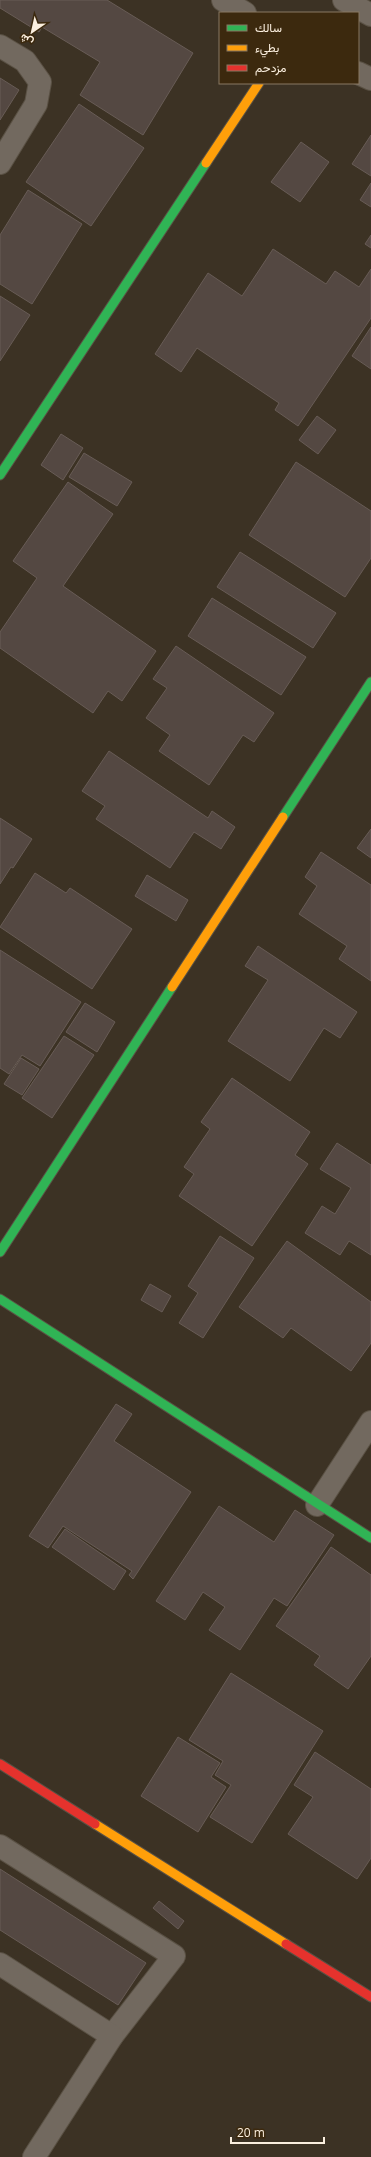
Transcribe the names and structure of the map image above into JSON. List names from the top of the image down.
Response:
{
  "legend": ["سالك", "بطيء", "مزدحم"],
  "scale_bar": "20 m",
  "north": "bottom left"
}
